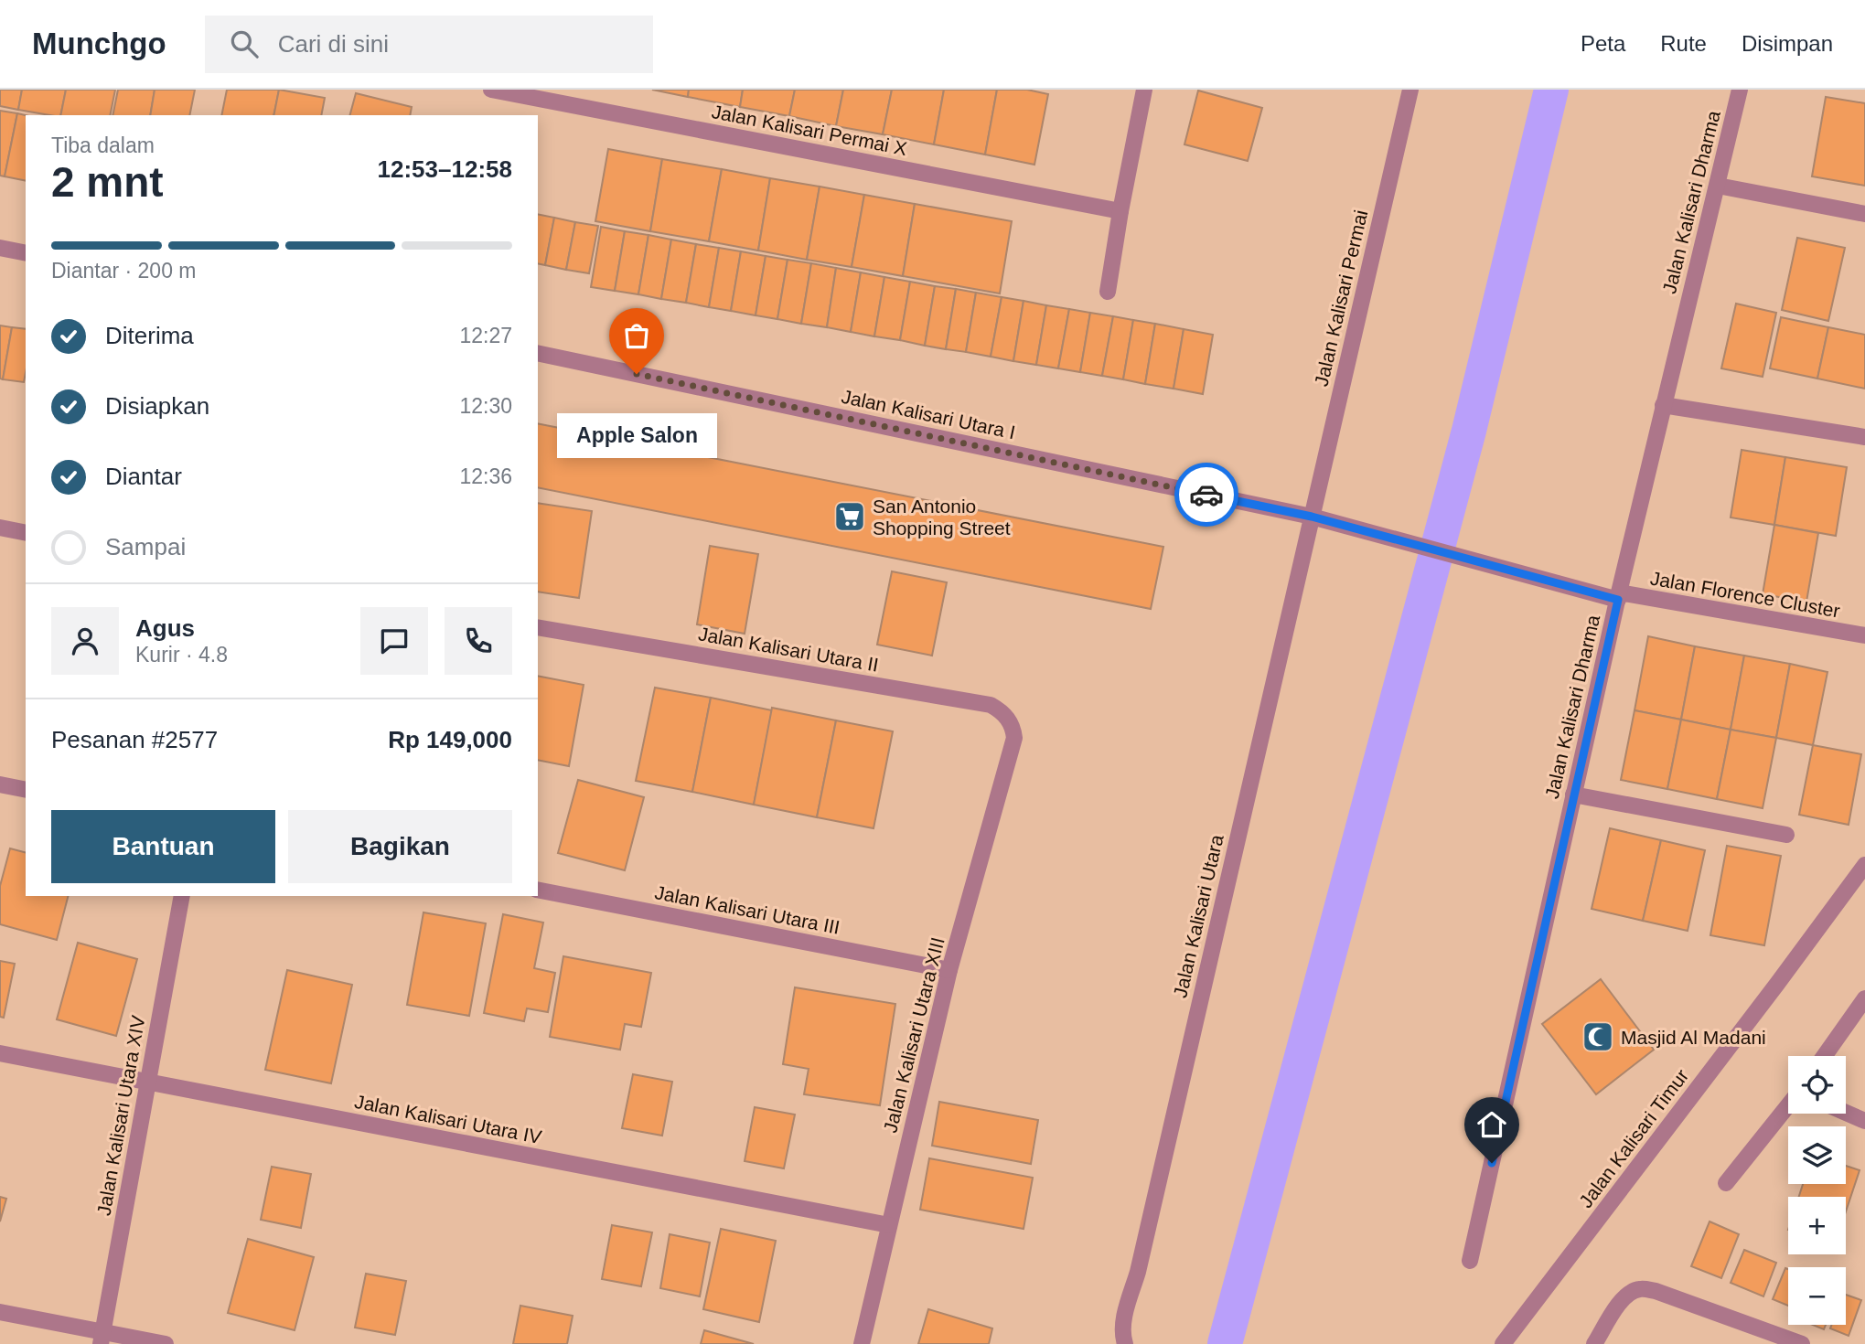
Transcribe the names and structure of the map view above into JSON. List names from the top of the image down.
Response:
{
  "streets": {
    "street": [
      "Jalan Kalisari Permai X",
      "Jalan Kalisari Dharma",
      "Jalan Kalisari Permai",
      "Jalan Kalisari Utara I",
      "Jalan Florence Cluster",
      "Jalan Kalisari Utara II",
      "Jalan Kalisari Utara III",
      "Jalan Kalisari Utara",
      "Jalan Kalisari Utara XIII",
      "Jalan Kalisari Utara XIV",
      "Jalan Kalisari Utara IV",
      "Jalan Kalisari Timur"
    ]
  },
  "crossings": [
    ["Jalan Kalisari Dharma", "Jalan Florence Cluster"],
    ["Jalan Kalisari Permai", "Jalan Kalisari Utara I"],
    ["Jalan Kalisari Permai", "Jalan Kalisari Utara"],
    ["Jalan Kalisari Utara I", "Jalan Florence Cluster"],
    ["Jalan Kalisari Utara I", "Jalan Kalisari Utara"],
    ["Jalan Kalisari Utara II", "Jalan Kalisari Utara XIII"],
    ["Jalan Kalisari Utara III", "Jalan Kalisari Utara XIII"],
    ["Jalan Kalisari Utara XIII", "Jalan Kalisari Utara IV"],
    ["Jalan Kalisari Utara XIV", "Jalan Kalisari Utara IV"]
  ],
  "places": {
    "other": ["Apple Salon"],
    "supermarket": ["San Antonio Shopping Street"],
    "mosque": ["Masjid Al Madani"]
  },
  "page": {
    "header": "Munchgo",
    "search": "Cari di sini",
    "nav": ["Peta", "Rute", "Disimpan"],
    "heading": ["2 mnt", "Tiba dalam", "12:53–12:58"],
    "panel": [
      "Agus",
      "Kurir · 4.8",
      "Pesanan #2577",
      "Rp 149,000"
    ],
    "bar": "Diantar · 200 m",
    "list": [
      ["Diterima", "12:27"],
      ["Disiapkan", "12:30"],
      ["Diantar", "12:36"],
      "Sampai"
    ],
    "bubble": "Apple Salon",
    "buttons": ["Bantuan", "Bagikan"],
    "map_buttons": ["+", "−"]
  }
}
